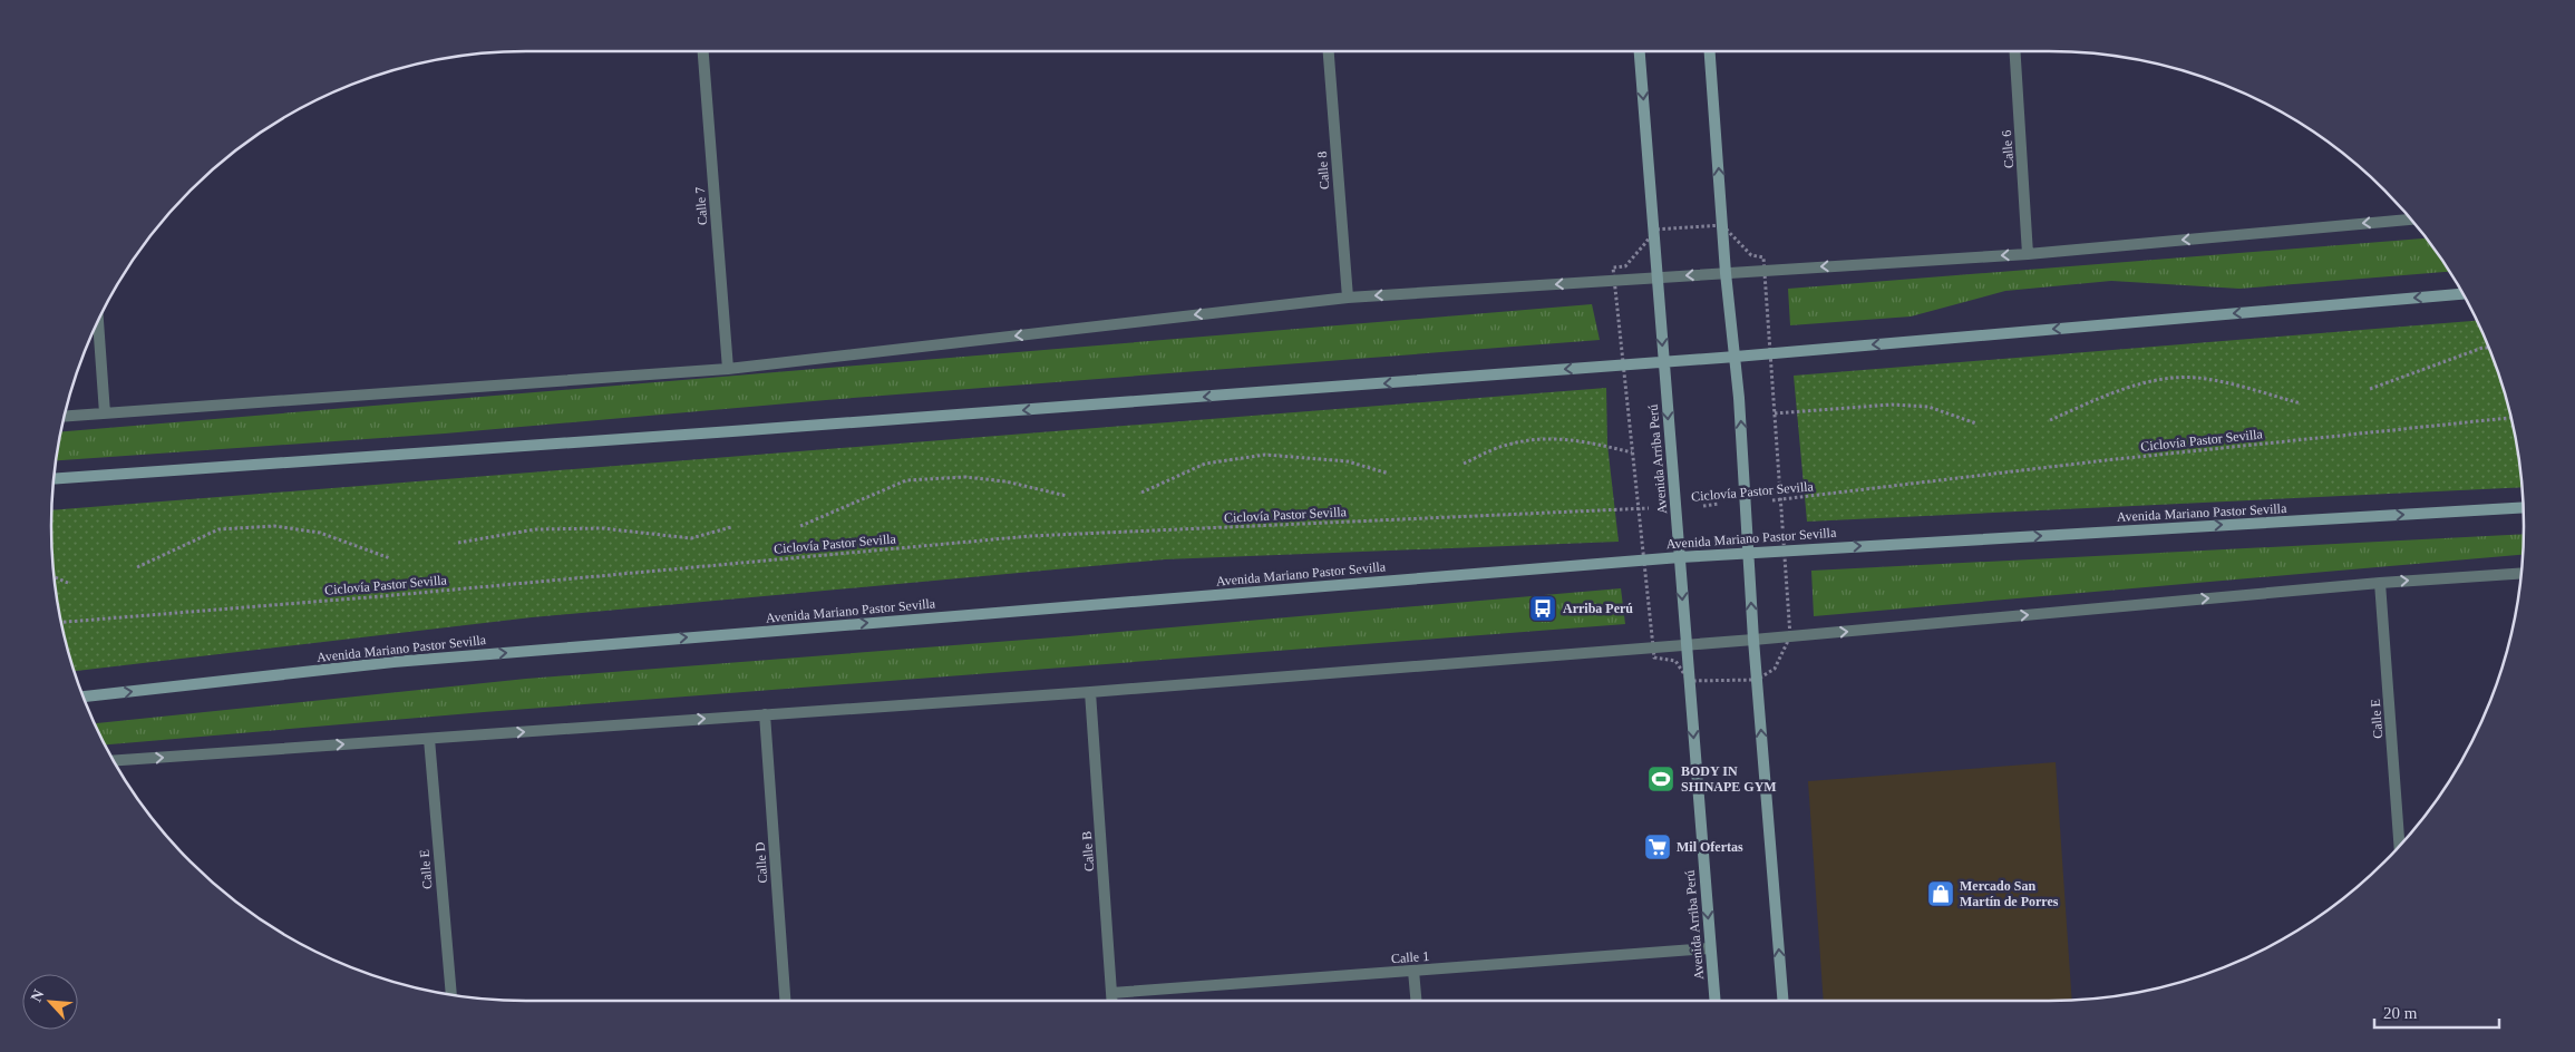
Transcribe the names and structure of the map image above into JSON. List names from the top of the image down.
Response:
{
  "streets": {
    "main road": ["Avenida Arriba Perú", "Avenida Mariano Pastor Sevilla"],
    "street": [
      "Calle 6",
      "Calle 8",
      "Calle 7",
      "Calle E",
      "Calle B",
      "Calle D",
      "Calle 1"
    ],
    "path": ["Ciclovía Pastor Sevilla"]
  },
  "crossings": [
    ["Ciclovía Pastor Sevilla", "Avenida Arriba Perú"],
    ["Avenida Arriba Perú", "Avenida Mariano Pastor Sevilla"],
    ["Avenida Arriba Perú", "Calle 1"],
    ["Calle B", "Calle 1"]
  ],
  "one_way": ["Avenida Mariano Pastor Sevilla"],
  "places": {
    "bus stop": ["Arriba Perú"],
    "sports": ["BODY IN SHINAPE GYM"],
    "supermarket": ["Mil Ofertas"],
    "shop": ["Mercado San Martín de Porres"]
  },
  "scale_bar": "20 m",
  "north": "top left"
}
